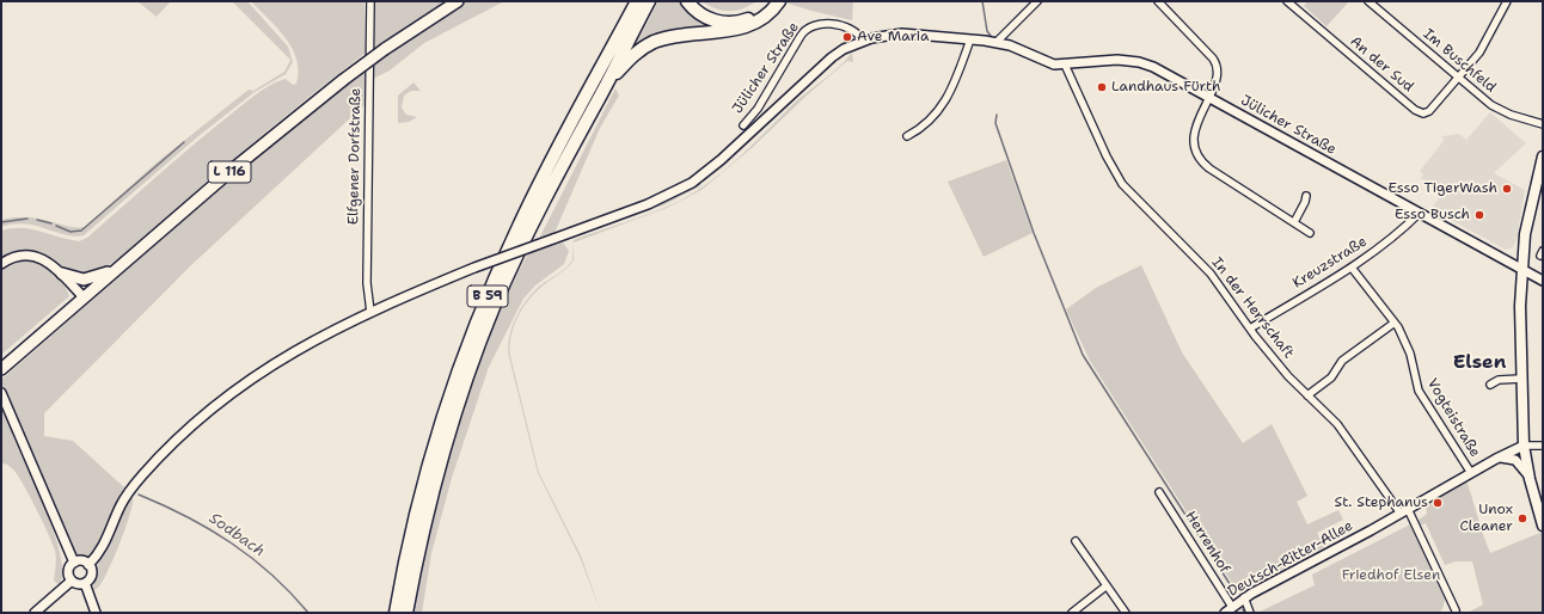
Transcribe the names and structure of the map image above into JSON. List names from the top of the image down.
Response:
{
  "streets": {
    "highway": ["B 59"],
    "main road": ["L 116"],
    "street": [
      "Im Buschfeld",
      "An der Sud",
      "Jülicher Straße",
      "Elfgener Dorfstraße",
      "Kreuzstraße",
      "In der Herrschaft",
      "Vogteistraße",
      "Herrenhof",
      "Deutsch-Ritter-Allee"
    ]
  },
  "crossings": [
    ["Im Buschfeld", "An der Sud"],
    ["Jülicher Straße", "Kreuzstraße"],
    ["Jülicher Straße", "In der Herrschaft"],
    ["Kreuzstraße", "In der Herrschaft"],
    ["Kreuzstraße", "Vogteistraße"],
    ["In der Herrschaft", "Deutsch-Ritter-Allee"],
    ["Vogteistraße", "Deutsch-Ritter-Allee"],
    ["Herrenhof", "Deutsch-Ritter-Allee"]
  ],
  "districts": ["Elsen"],
  "water": ["Sodbach"],
  "parks": ["Friedhof Elsen"],
  "places": [
    "Ave Maria",
    "Landhaus Fürth",
    "Esso TigerWash",
    "Esso Busch",
    "St. Stephanus",
    "Unox Cleaner"
  ]
}
